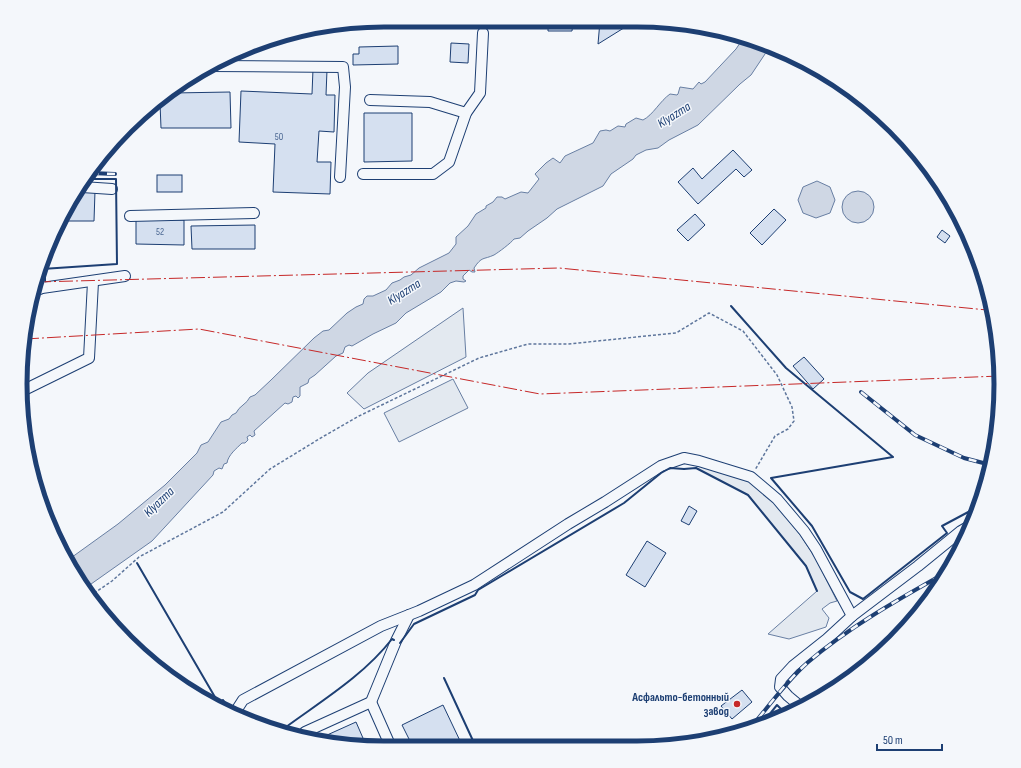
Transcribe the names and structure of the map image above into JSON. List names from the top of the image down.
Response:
{
  "water": ["Klyazma"],
  "places": ["Асфальто-бетонный завод"],
  "house_numbers": ["50", "52"],
  "scale_bar": "50 m"
}
